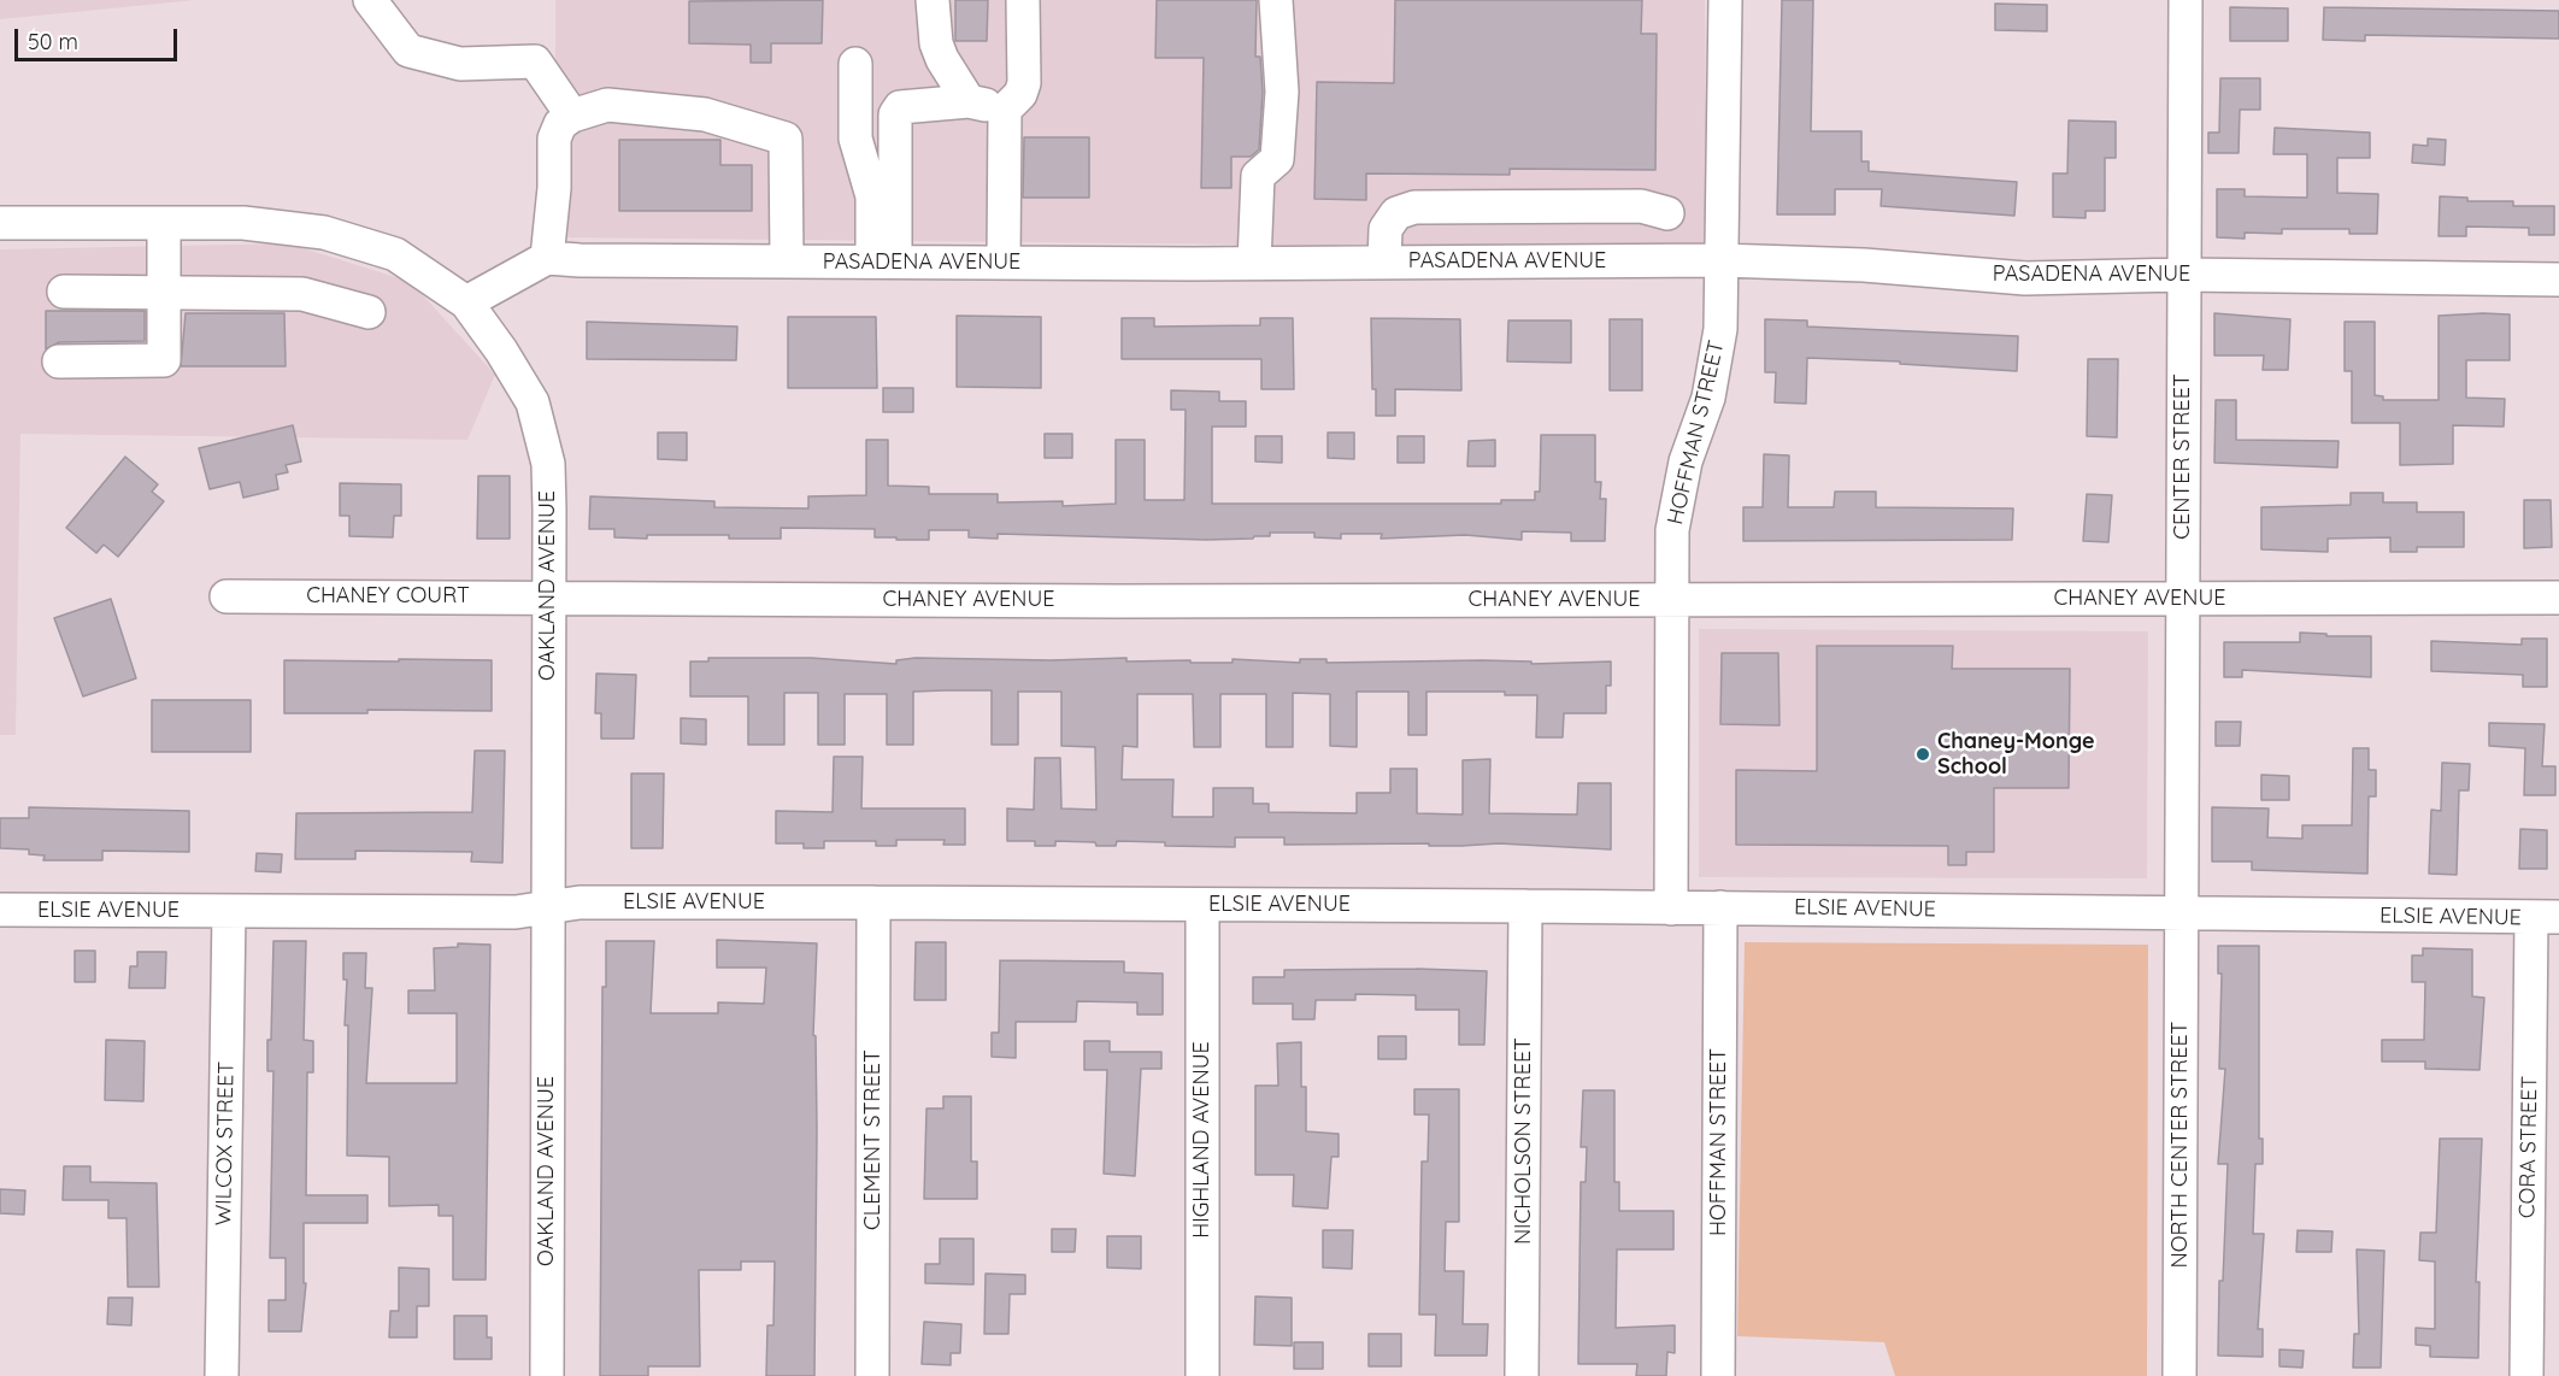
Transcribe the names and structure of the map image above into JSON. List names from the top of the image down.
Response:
{
  "streets": {
    "street": [
      "PASADENA AVENUE",
      "HOFFMAN STREET",
      "CENTER STREET",
      "OAKLAND AVENUE",
      "CHANEY COURT",
      "CHANEY AVENUE",
      "ELSIE AVENUE",
      "CLEMENT STREET",
      "HIGHLAND AVENUE",
      "NICHOLSON STREET",
      "WILCOX STREET",
      "NORTH CENTER STREET",
      "CORA STREET"
    ]
  },
  "crossings": [
    ["PASADENA AVENUE", "HOFFMAN STREET"],
    ["PASADENA AVENUE", "CENTER STREET"],
    ["PASADENA AVENUE", "OAKLAND AVENUE"],
    ["HOFFMAN STREET", "CHANEY AVENUE"],
    ["HOFFMAN STREET", "ELSIE AVENUE"],
    ["CENTER STREET", "CHANEY AVENUE"],
    ["CENTER STREET", "ELSIE AVENUE"],
    ["CENTER STREET", "NORTH CENTER STREET"],
    ["OAKLAND AVENUE", "CHANEY COURT"],
    ["OAKLAND AVENUE", "CHANEY AVENUE"],
    ["OAKLAND AVENUE", "ELSIE AVENUE"],
    ["CHANEY COURT", "CHANEY AVENUE"],
    ["ELSIE AVENUE", "CLEMENT STREET"],
    ["ELSIE AVENUE", "HIGHLAND AVENUE"],
    ["ELSIE AVENUE", "NICHOLSON STREET"],
    ["ELSIE AVENUE", "WILCOX STREET"],
    ["ELSIE AVENUE", "NORTH CENTER STREET"],
    ["ELSIE AVENUE", "CORA STREET"]
  ],
  "places": ["Chaney-Monge School"],
  "scale_bar": "50 m"
}
